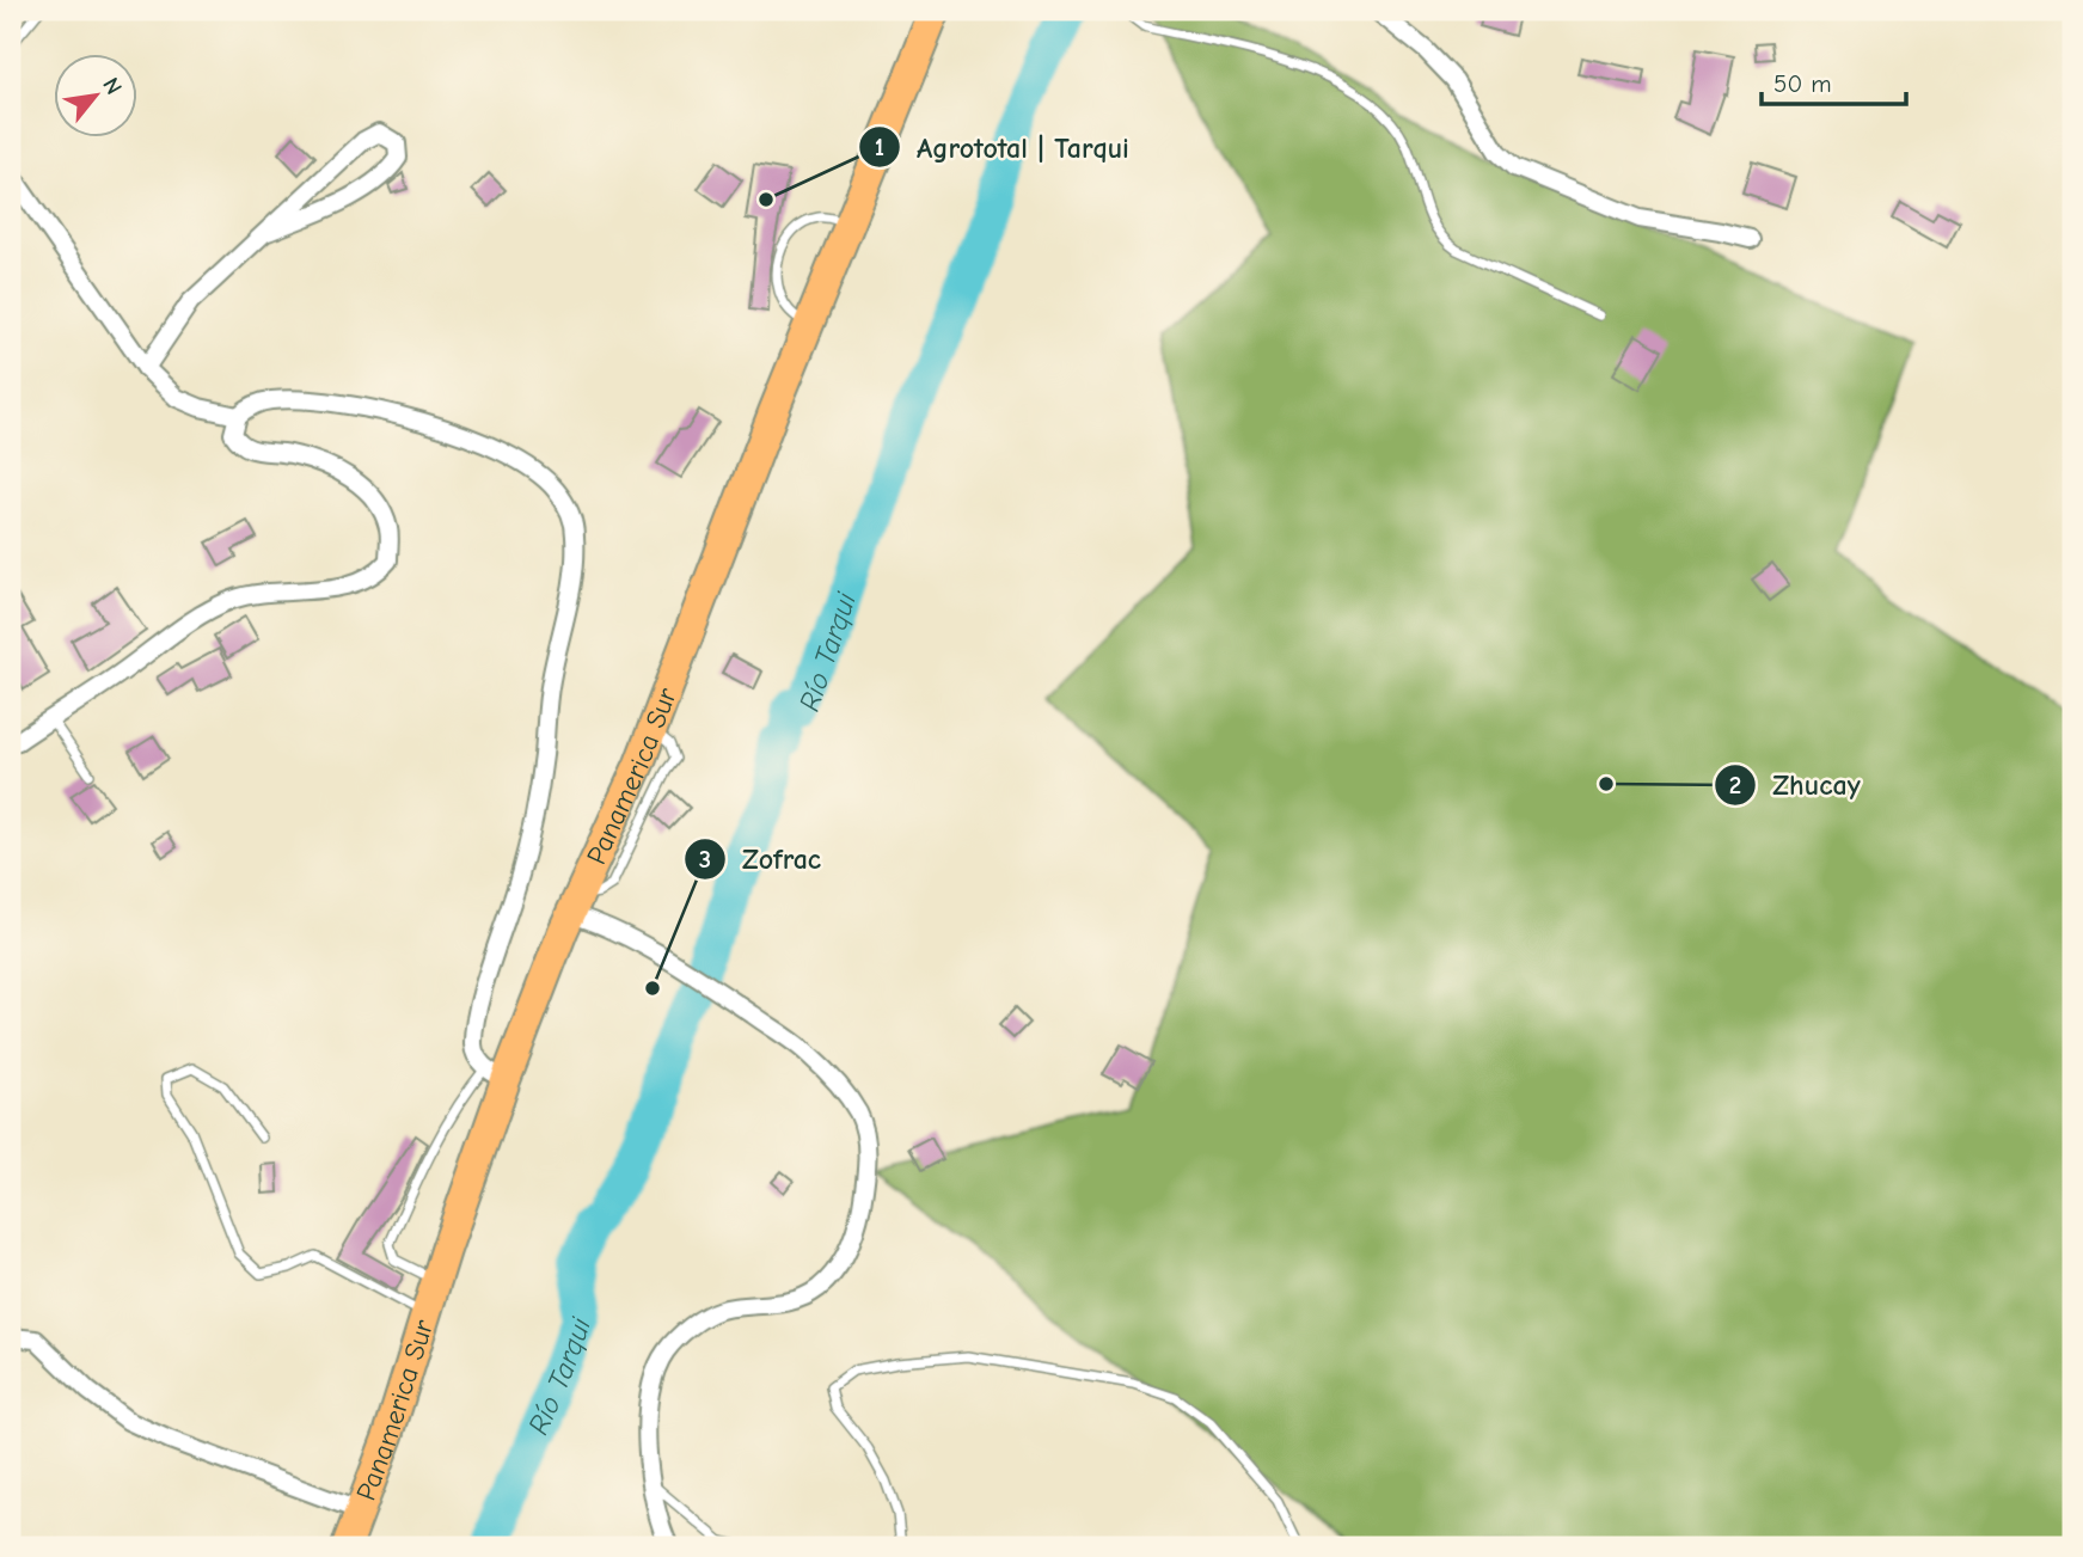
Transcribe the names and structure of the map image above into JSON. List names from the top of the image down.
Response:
{
  "streets": {
    "highway": ["Panamerica Sur"]
  },
  "water": ["Río Tarqui"],
  "places": ["Agrototal | Tarqui", "Zhucay", "Zofrac"],
  "scale_bar": "50 m",
  "north": "top right"
}
